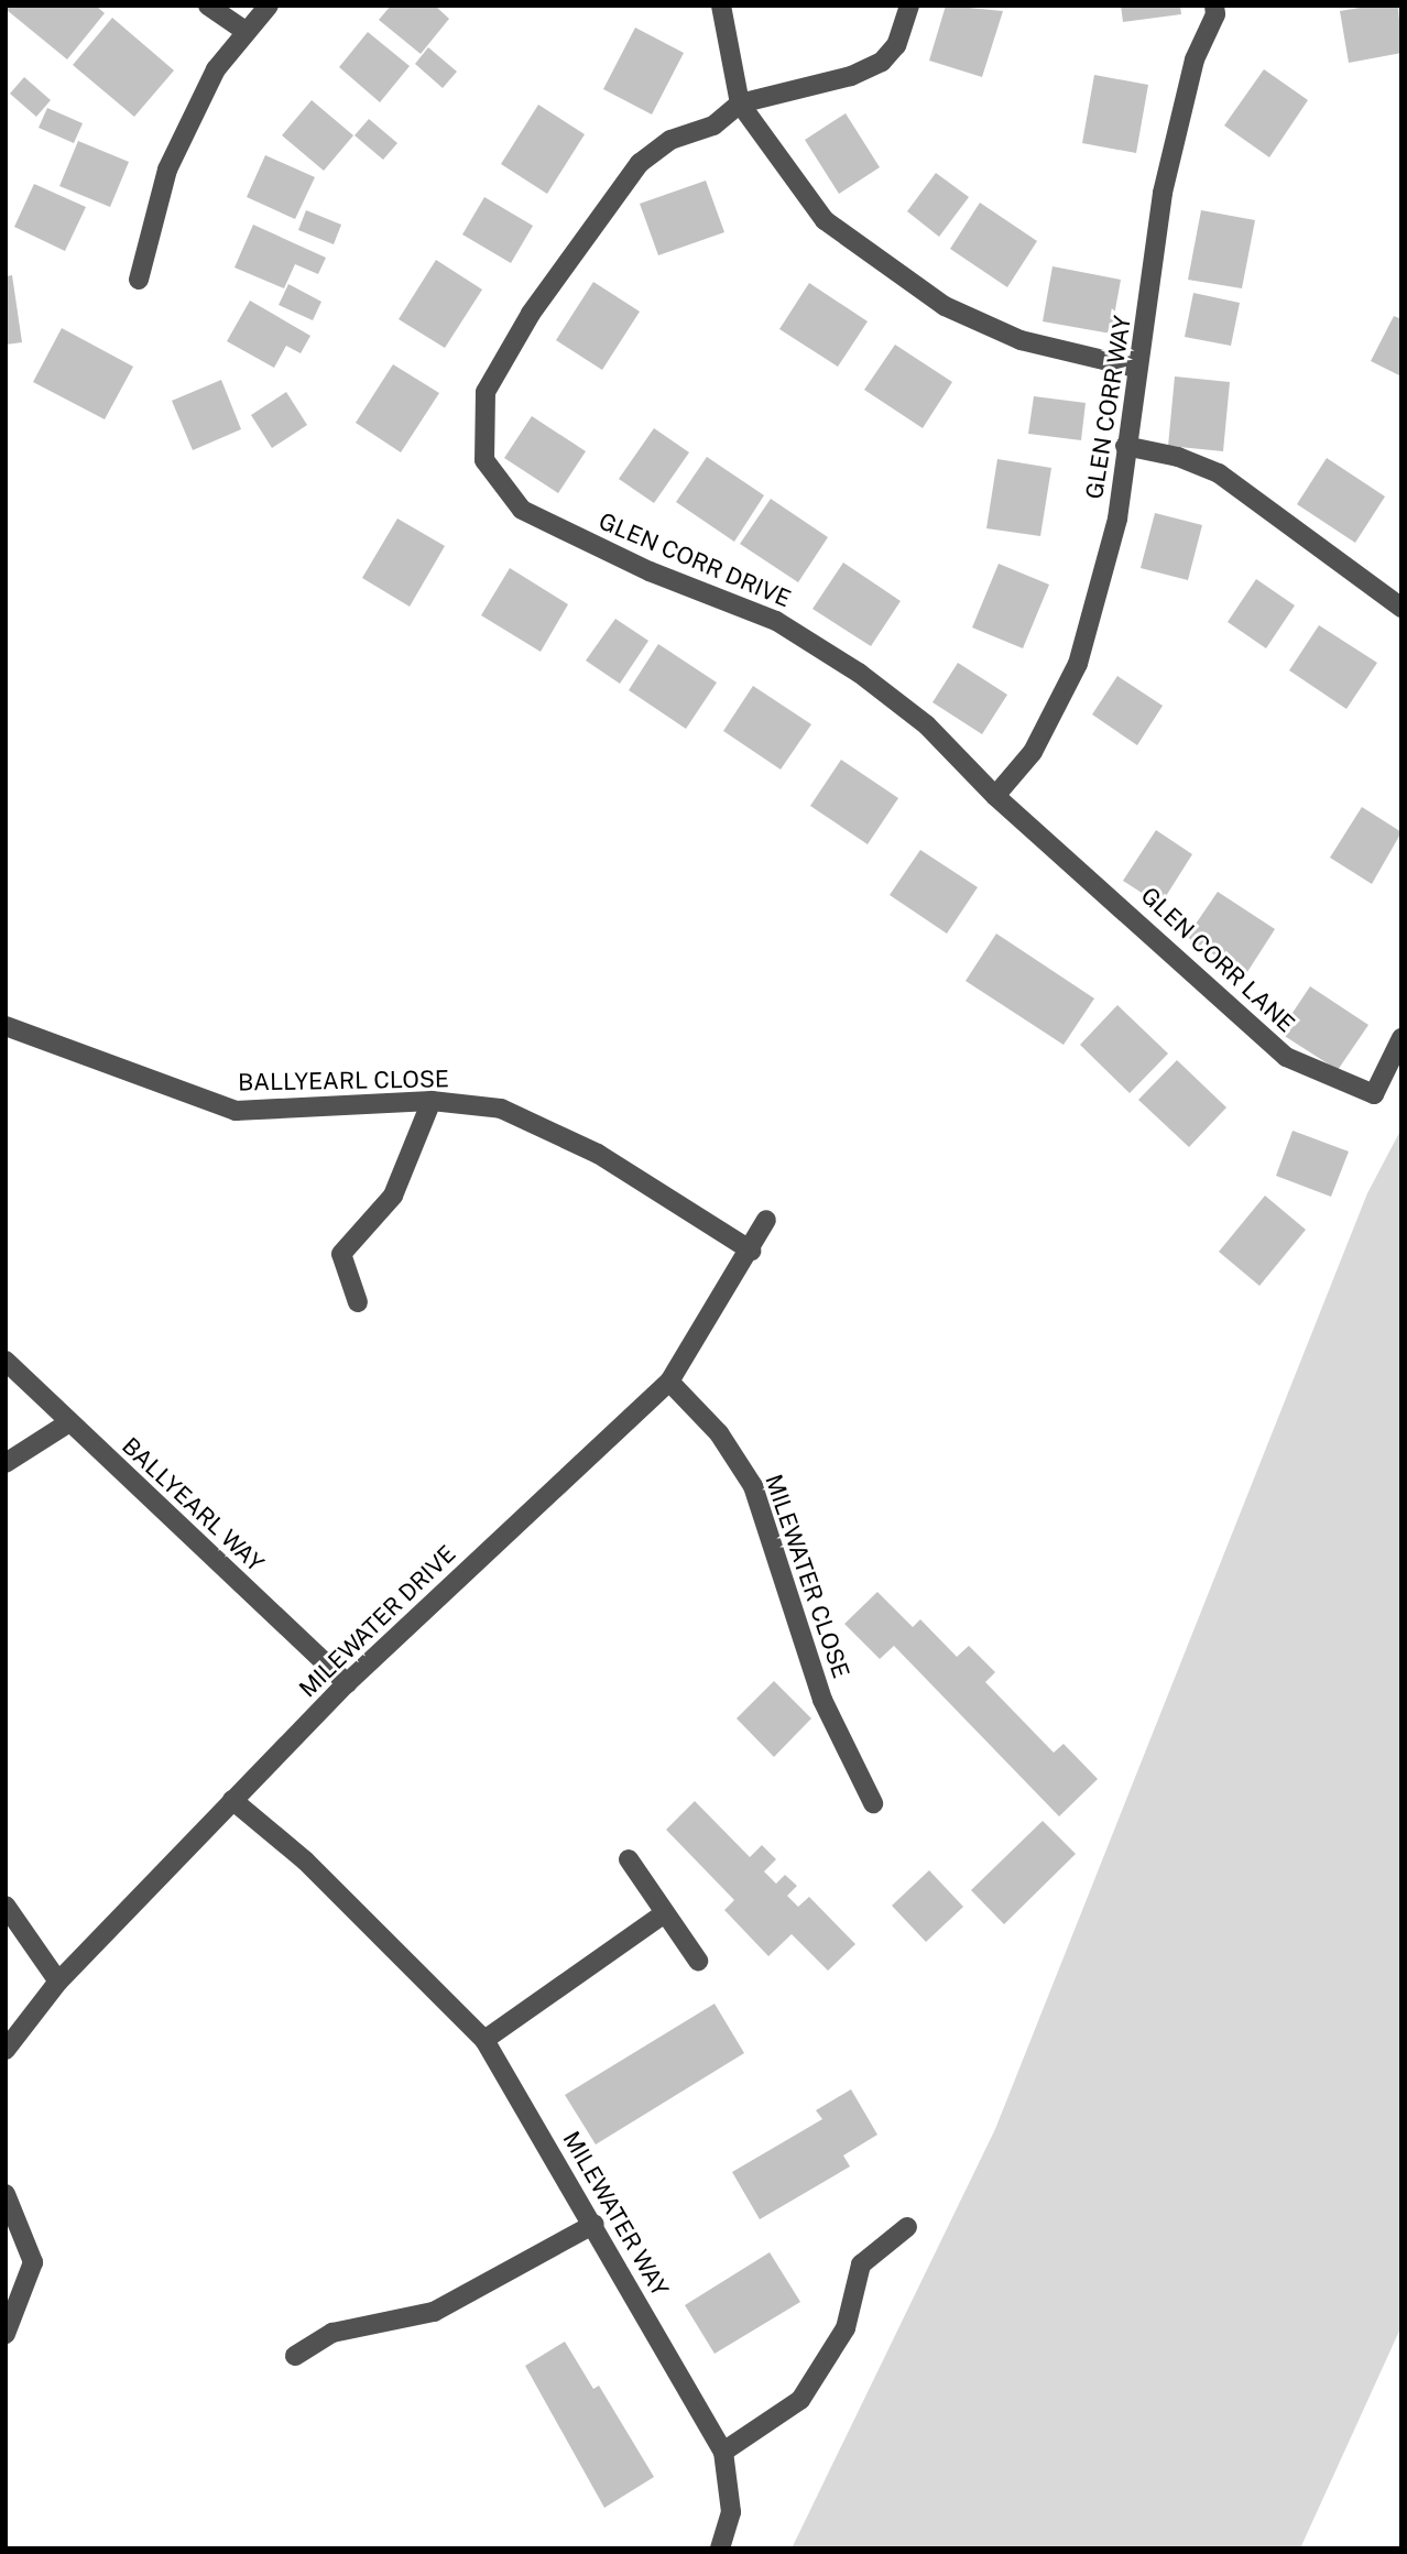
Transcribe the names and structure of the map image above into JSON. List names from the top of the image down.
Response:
{
  "streets": {
    "street": [
      "GLEN CORR WAY",
      "GLEN CORR DRIVE",
      "GLEN CORR LANE",
      "BALLYEARL CLOSE",
      "BALLYEARL WAY",
      "MILEWATER CLOSE",
      "MILEWATER DRIVE",
      "MILEWATER WAY"
    ]
  },
  "crossings": [
    ["GLEN CORR WAY", "GLEN CORR DRIVE"],
    ["GLEN CORR WAY", "GLEN CORR LANE"],
    ["GLEN CORR DRIVE", "GLEN CORR LANE"],
    ["BALLYEARL CLOSE", "MILEWATER DRIVE"],
    ["BALLYEARL WAY", "MILEWATER DRIVE"],
    ["MILEWATER CLOSE", "MILEWATER DRIVE"],
    ["MILEWATER DRIVE", "MILEWATER WAY"]
  ]
}
